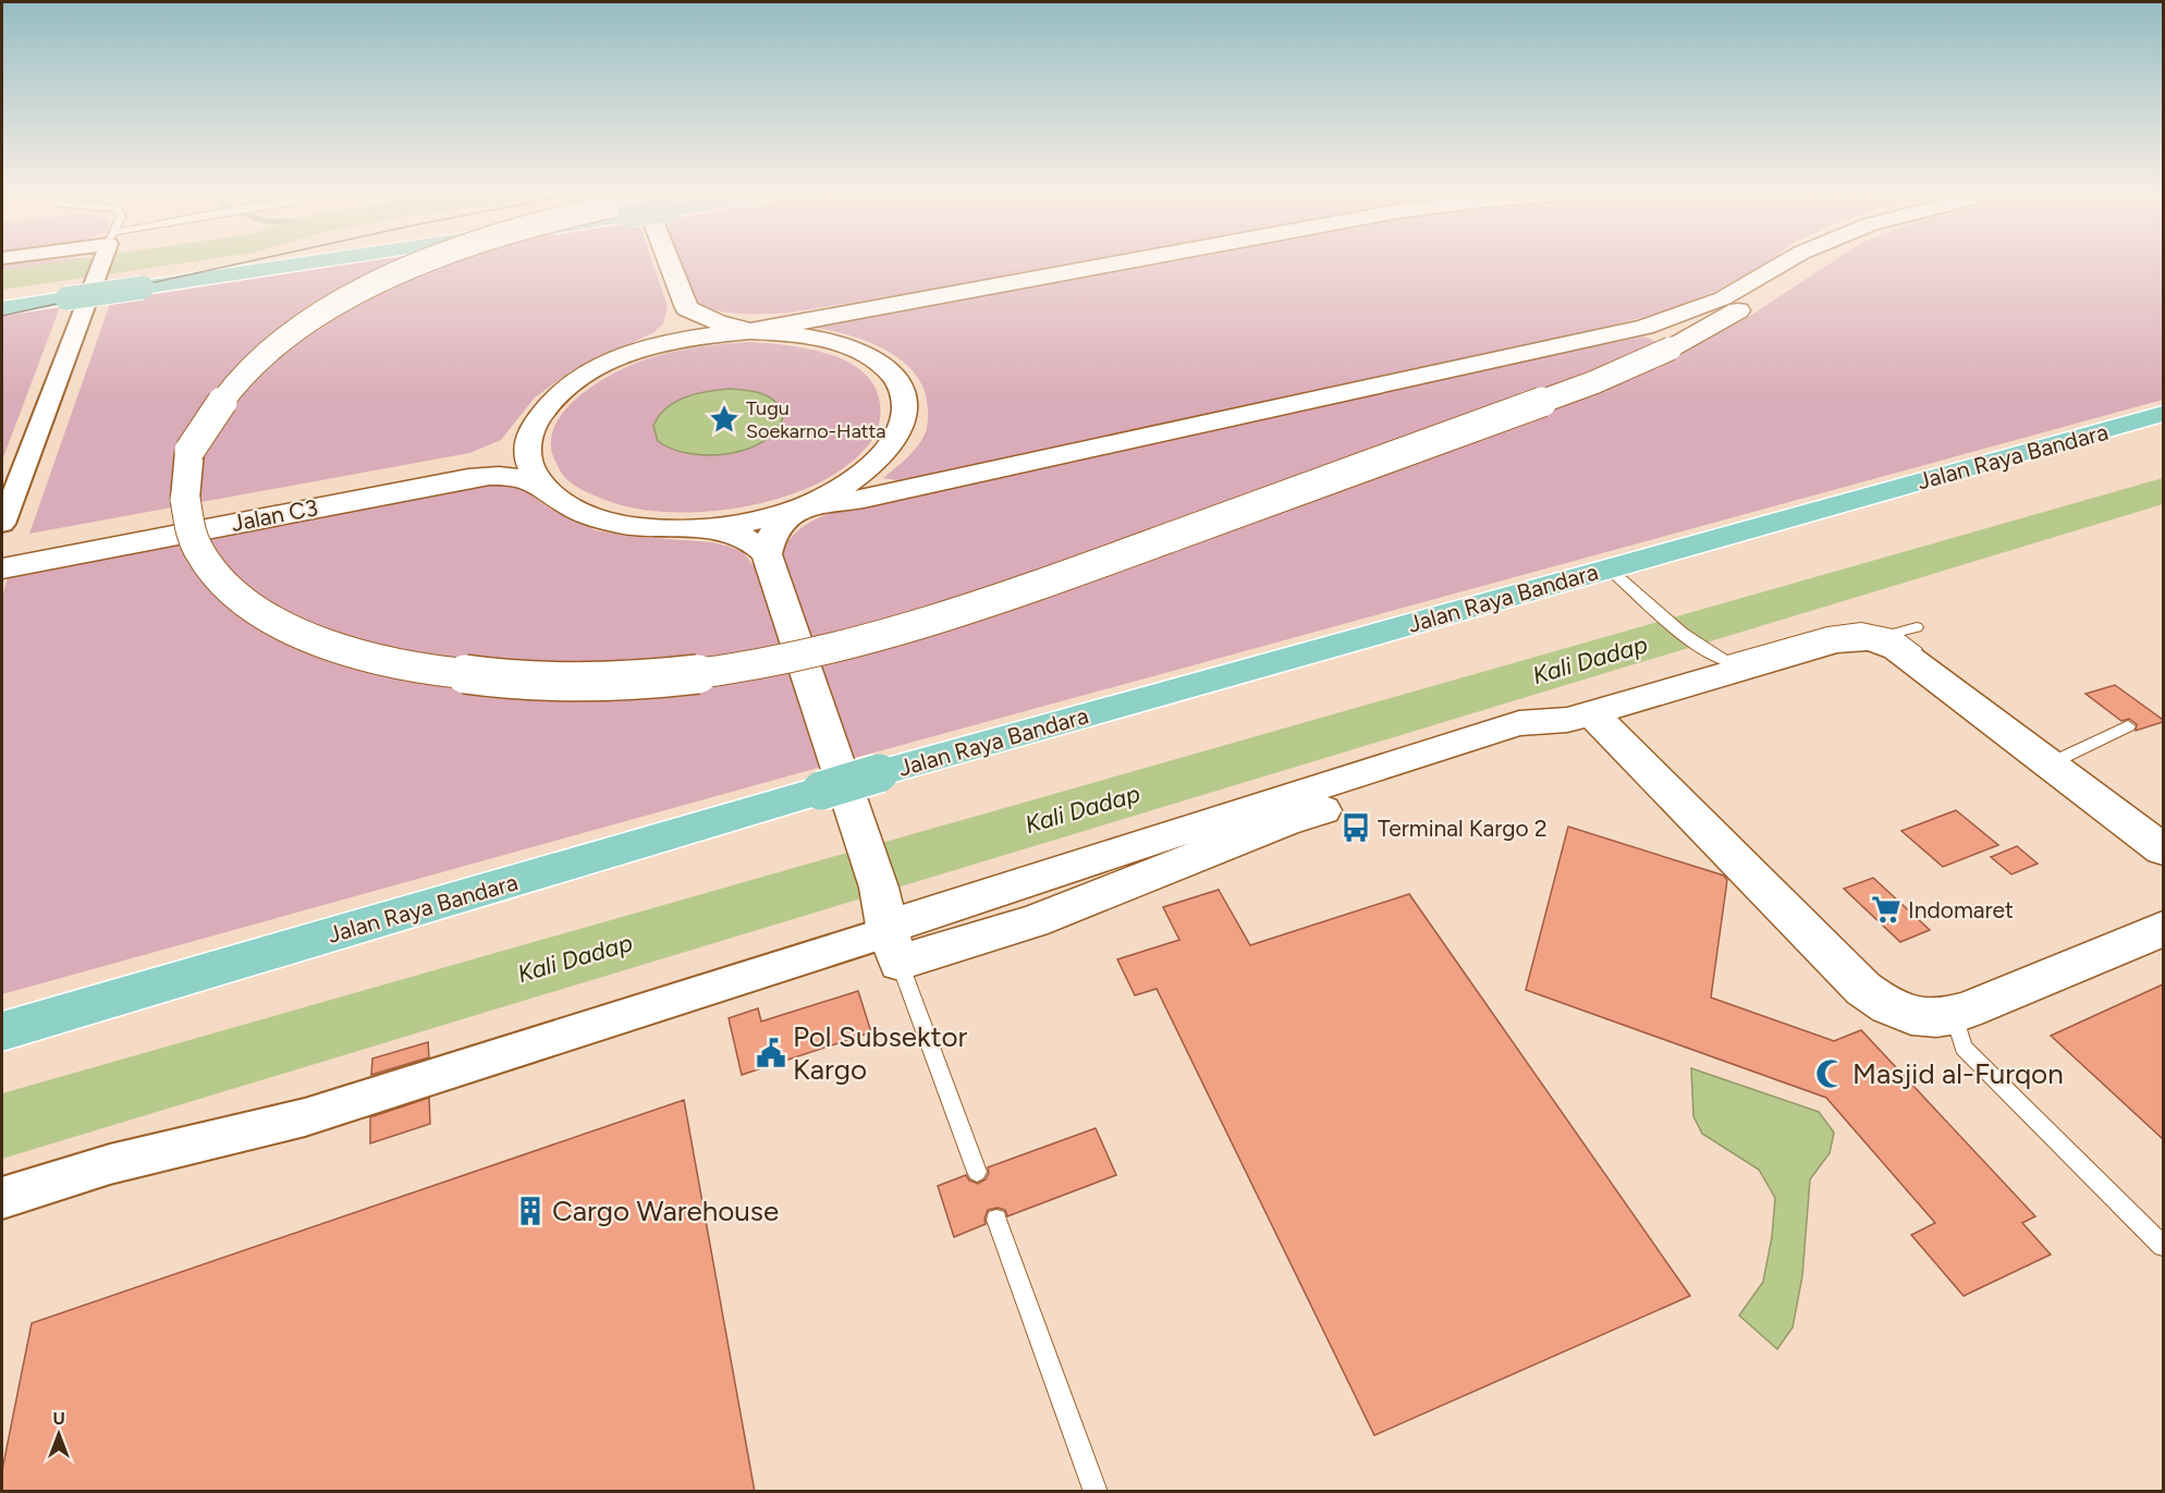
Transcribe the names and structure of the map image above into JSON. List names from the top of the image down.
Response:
{
  "streets": {
    "main road": ["Jalan Raya Bandara"],
    "street": ["Jalan C3"]
  },
  "water": ["Kali Dadap"],
  "places": {
    "place": ["Tugu Soekarno-Hatta"],
    "bus stop": ["Terminal Kargo 2"],
    "supermarket": ["Indomaret"],
    "public building": ["Pol Subsektor Kargo"],
    "mosque": ["Masjid al-Furqon"],
    "building": ["Cargo Warehouse"]
  },
  "north": "top"
}
